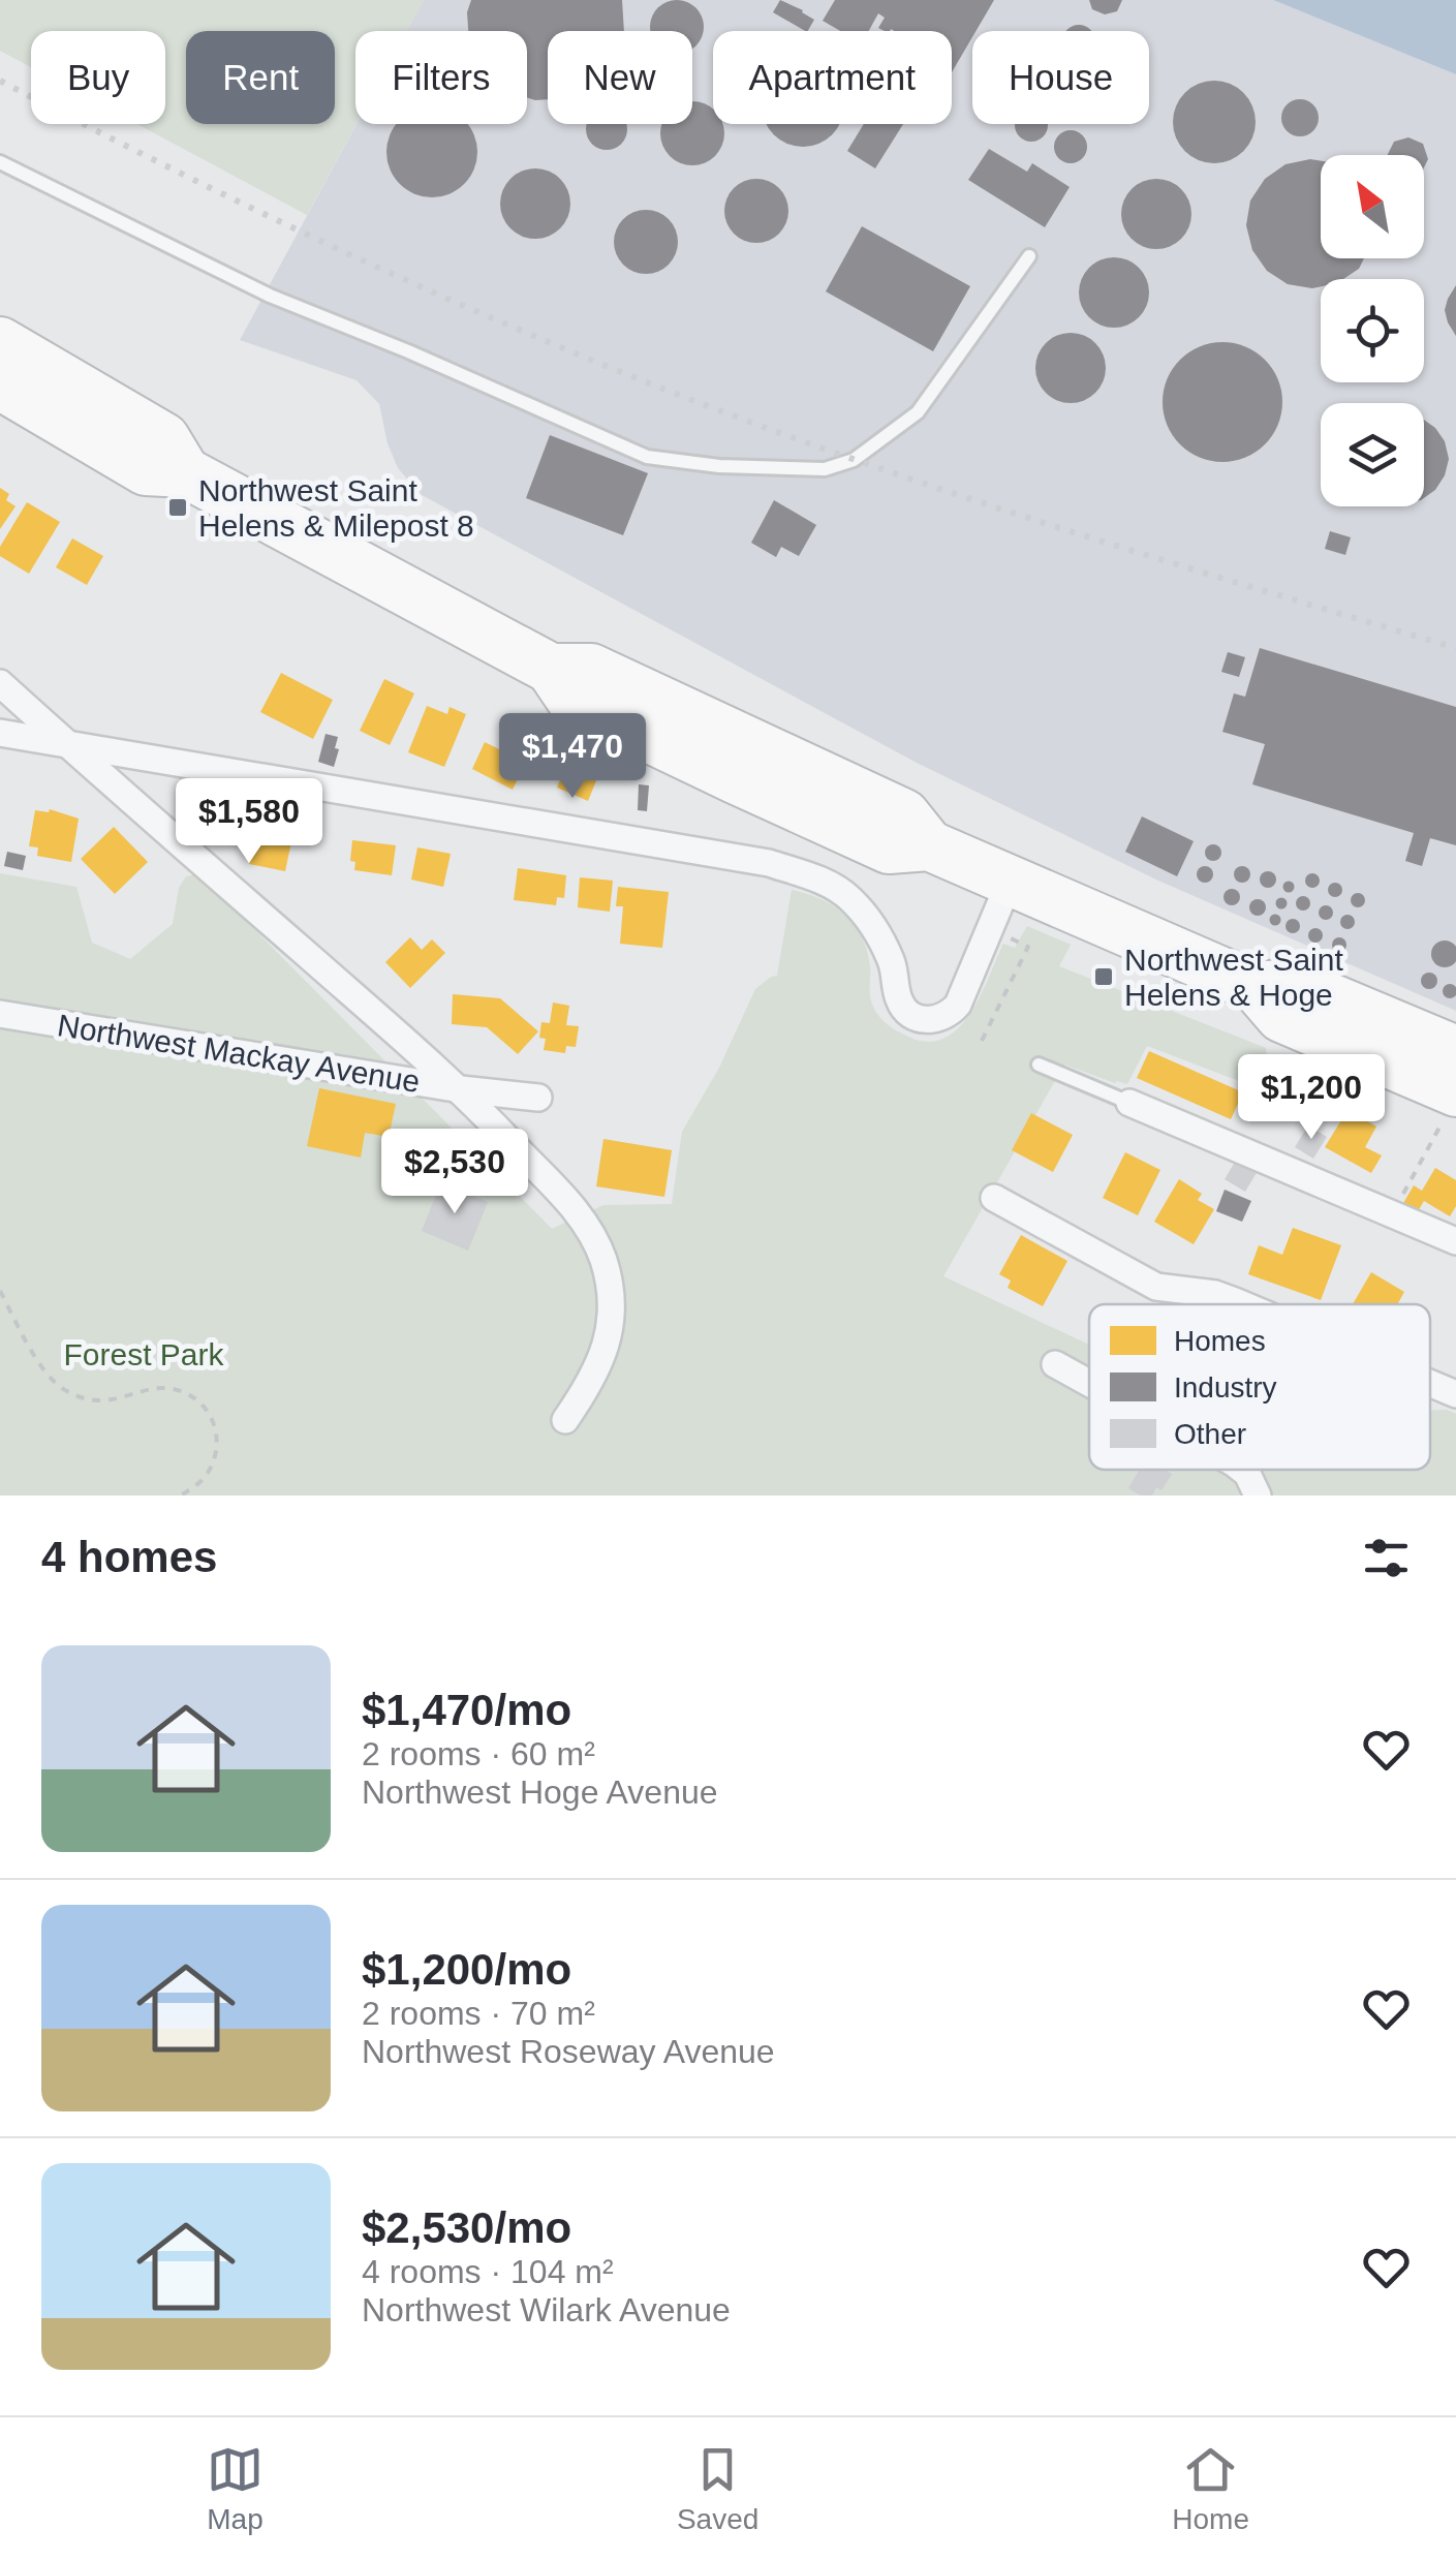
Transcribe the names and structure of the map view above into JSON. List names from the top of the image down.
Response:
{
  "streets": {
    "street": ["Northwest Mackay Avenue"]
  },
  "parks": ["Forest Park"],
  "places": {
    "transit": ["Northwest Saint Helens & Milepost 8", "Northwest Saint Helens & Hoge"]
  },
  "legend": ["Homes", "Industry", "Other"],
  "north": "top left",
  "page": {
    "chip": [
      "Buy",
      "Rent",
      "Filters",
      "New",
      "Apartment",
      "House"
    ],
    "price": [
      "$1,470",
      "$1,580",
      "$1,200",
      "$2,530"
    ],
    "heading": "4 homes",
    "list": [
      {
        "name": "$1,470/mo",
        "note": "2 rooms · 60 m² · Northwest Hoge Avenue"
      },
      {
        "name": "$1,200/mo",
        "note": "2 rooms · 70 m² · Northwest Roseway Avenue"
      },
      {
        "name": "$2,530/mo",
        "note": "4 rooms · 104 m² · Northwest Wilark Avenue"
      }
    ],
    "tabs": ["Map", "Saved", "Home"]
  }
}
